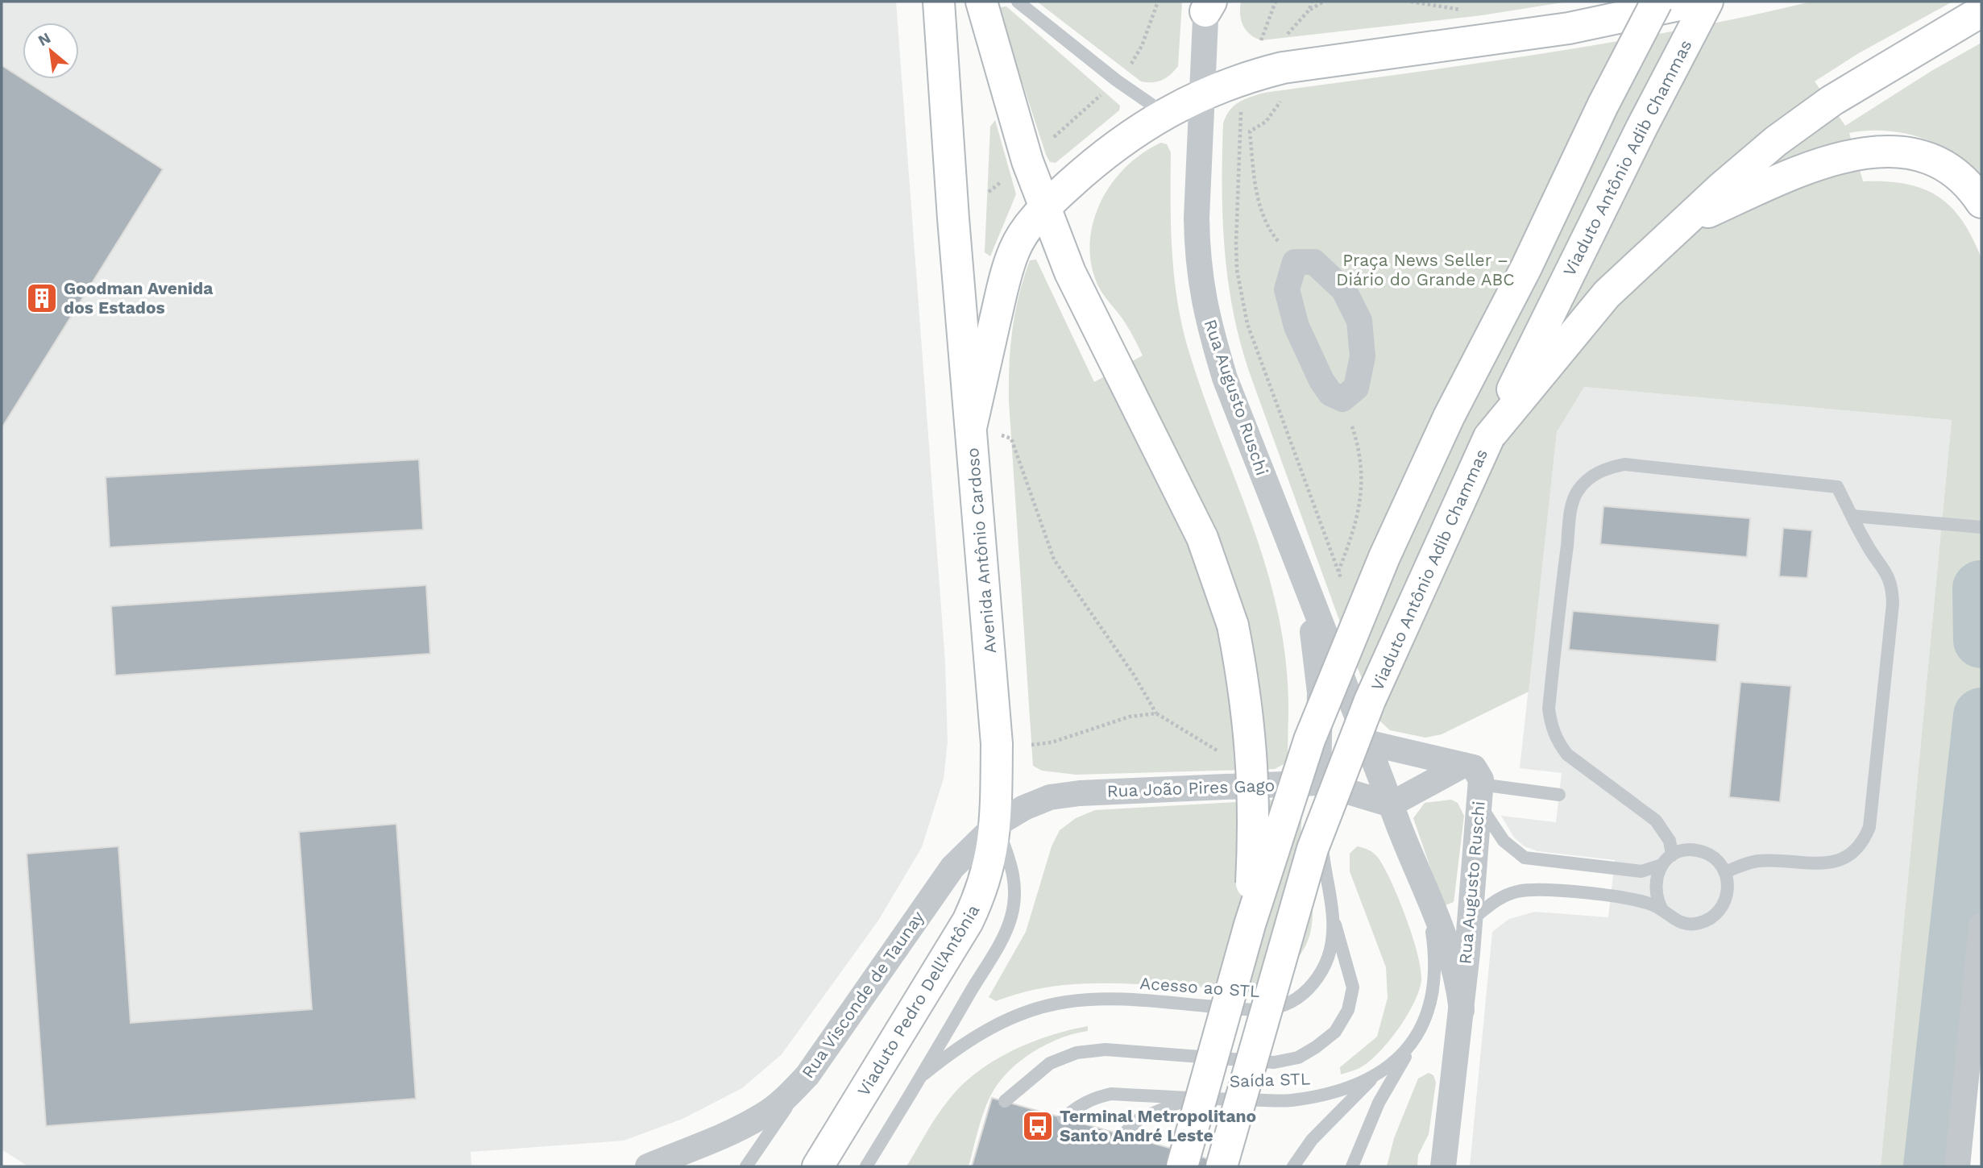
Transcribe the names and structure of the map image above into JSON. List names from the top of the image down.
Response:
{
  "streets": {
    "main road": ["Viaduto Antônio Adib Chammas", "Avenida Antônio Cardoso", "Viaduto Pedro Dell'Antônia"],
    "street": ["Rua Augusto Ruschi", "Rua João Pires Gago", "Rua Visconde de Taunay"],
    "lane": ["Acesso ao STL", "Saída STL"]
  },
  "crossings": [
    ["Rua Augusto Ruschi", "Rua João Pires Gago"],
    ["Rua Augusto Ruschi", "Saída STL"],
    ["Avenida Antônio Cardoso", "Rua João Pires Gago"],
    ["Avenida Antônio Cardoso", "Acesso ao STL"],
    ["Avenida Antônio Cardoso", "Rua Visconde de Taunay"],
    ["Avenida Antônio Cardoso", "Viaduto Pedro Dell'Antônia"],
    ["Rua João Pires Gago", "Acesso ao STL"],
    ["Rua João Pires Gago", "Rua Visconde de Taunay"],
    ["Rua João Pires Gago", "Viaduto Pedro Dell'Antônia"],
    ["Rua Visconde de Taunay", "Viaduto Pedro Dell'Antônia"]
  ],
  "parks": ["Praça News Seller – Diário do Grande ABC"],
  "places": {
    "building": ["Goodman Avenida dos Estados"],
    "bus stop": ["Terminal Metropolitano Santo André Leste"]
  },
  "north": "top left"
}
